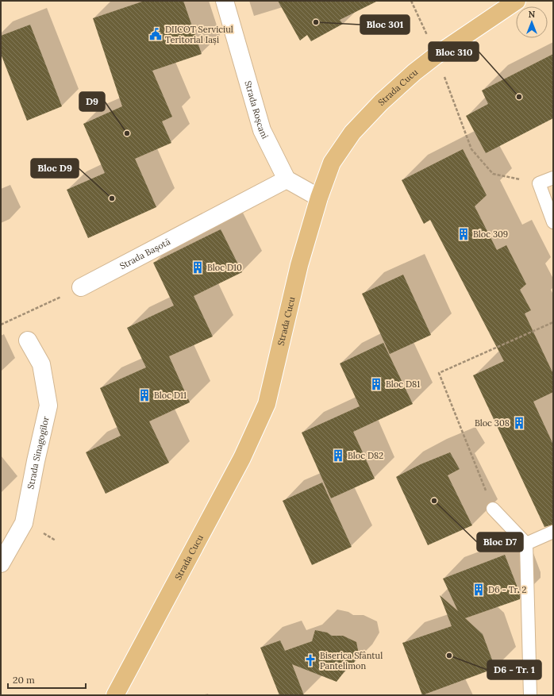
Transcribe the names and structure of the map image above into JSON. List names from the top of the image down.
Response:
{
  "streets": {
    "main road": ["Strada Cucu"],
    "street": ["Strada Roșcani", "Strada Bașotă", "Strada Sinagogilor"]
  },
  "crossings": [
    ["Strada Roșcani", "Strada Bașotă"]
  ],
  "places": {
    "other": [
      "Bloc 301",
      "Bloc 310",
      "D9",
      "Bloc D9",
      "Bloc D7",
      "D6 - Tr. 1"
    ],
    "public building": ["DIICOT Serviciul Teritorial Iași"],
    "building": [
      "Bloc 309",
      "Bloc D10",
      "Bloc D81",
      "Bloc D11",
      "Bloc 308",
      "Bloc D82",
      "D6 - Tr. 2"
    ],
    "church": ["Biserica Sfântul Pantelimon"]
  },
  "scale_bar": "20 m",
  "north": "top"
}
